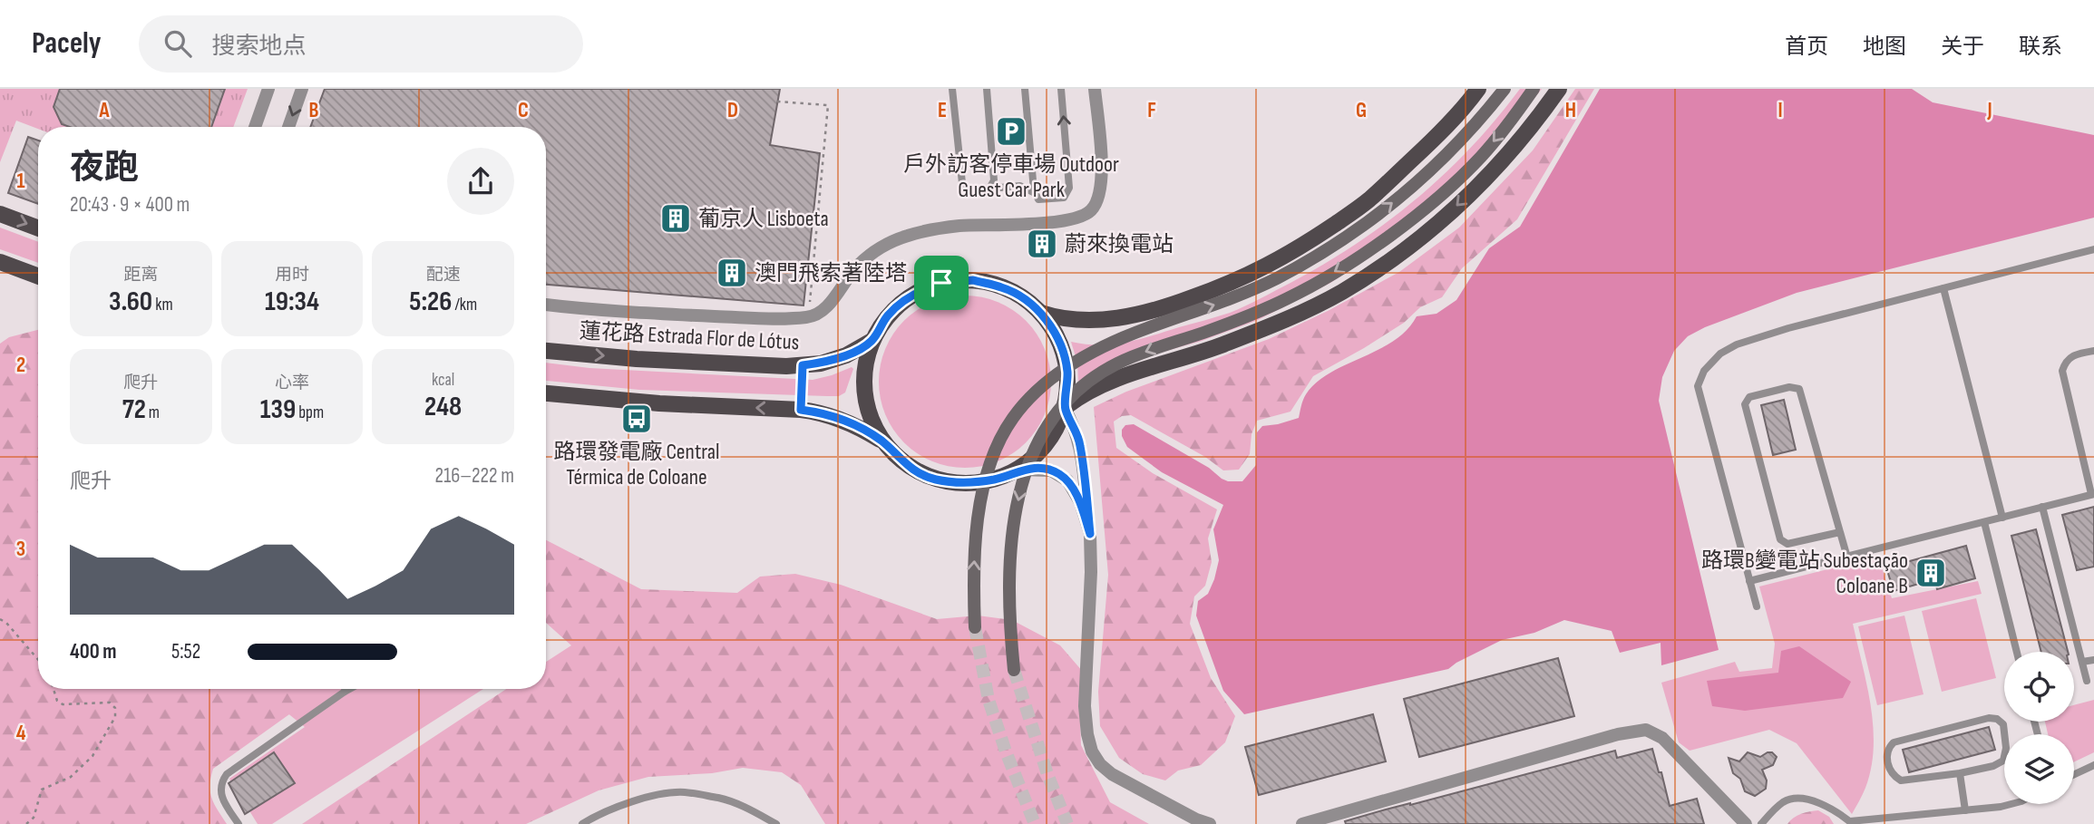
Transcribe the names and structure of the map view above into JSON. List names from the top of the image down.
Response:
{
  "streets": {
    "main road": ["蓮花路 Estrada Flor de Lótus"]
  },
  "places": {
    "parking": ["戶外訪客停車場 Outdoor Guest Car Park"],
    "building": [
      "葡京人 Lisboeta",
      "蔚來換電站",
      "澳門飛索著陸塔",
      "路環B變電站 Subestação Coloane B"
    ],
    "bus stop": ["路環發電廠 Central Térmica de Coloane"]
  },
  "page": {
    "header": "Pacely",
    "search": "搜索地点",
    "nav": [
      "首页",
      "地图",
      "关于",
      "联系"
    ],
    "heading": ["夜跑", "20:43 · 9 × 400 m"],
    "stats": [
      ["距离", "3.60 km"],
      ["用时", "19:34"],
      ["配速", "5:26 /km"],
      ["爬升", "72 m"],
      ["心率", "139 bpm"],
      ["kcal", "248"]
    ],
    "chart": ["爬升", "216–222 m"],
    "list": [
      {
        "name": "400 m",
        "note": "5:52"
      }
    ]
  },
  "grid": {
    "columns": [
      "A",
      "B",
      "C",
      "D",
      "E",
      "F",
      "G",
      "H",
      "I",
      "J"
    ],
    "rows": [
      "1",
      "2",
      "3",
      "4"
    ]
  }
}
